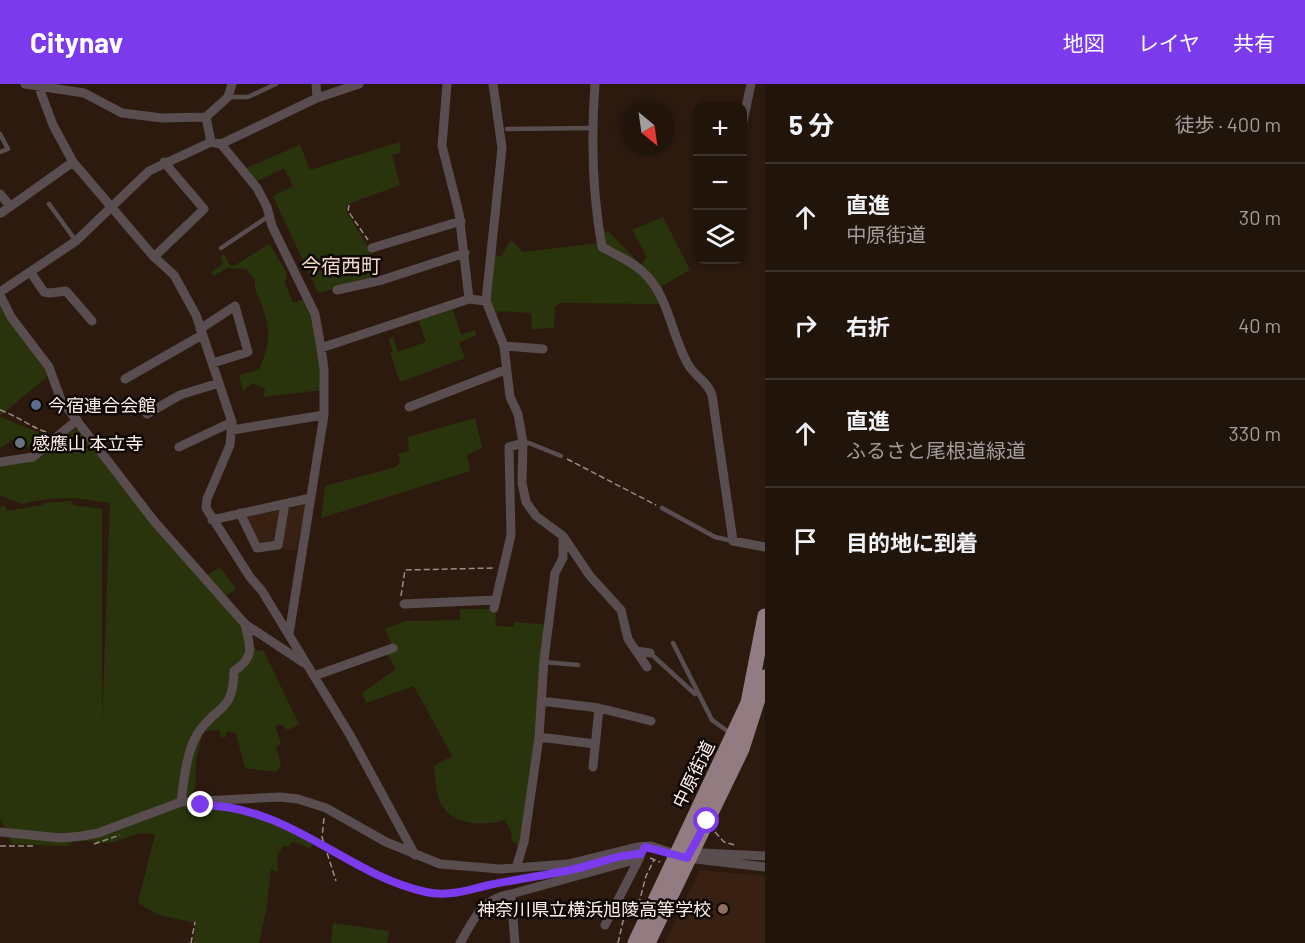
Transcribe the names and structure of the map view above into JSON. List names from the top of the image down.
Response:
{
  "streets": {
    "main road": ["中原街道"]
  },
  "districts": ["今宿西町"],
  "places": ["今宿連合会館", "感應山 本立寺", "神奈川県立横浜旭陵高等学校"],
  "north": "bottom right",
  "page": {
    "header": "Citynav",
    "nav": ["地図", "レイヤ", "共有"],
    "heading": ["5 分", "徒歩 · 400 m"],
    "map_buttons": ["+", "−"],
    "list": [
      ["直進", "中原街道", "30 m"],
      ["右折", "40 m"],
      ["直進", "ふるさと尾根道緑道", "330 m"],
      "目的地に到着"
    ]
  }
}
